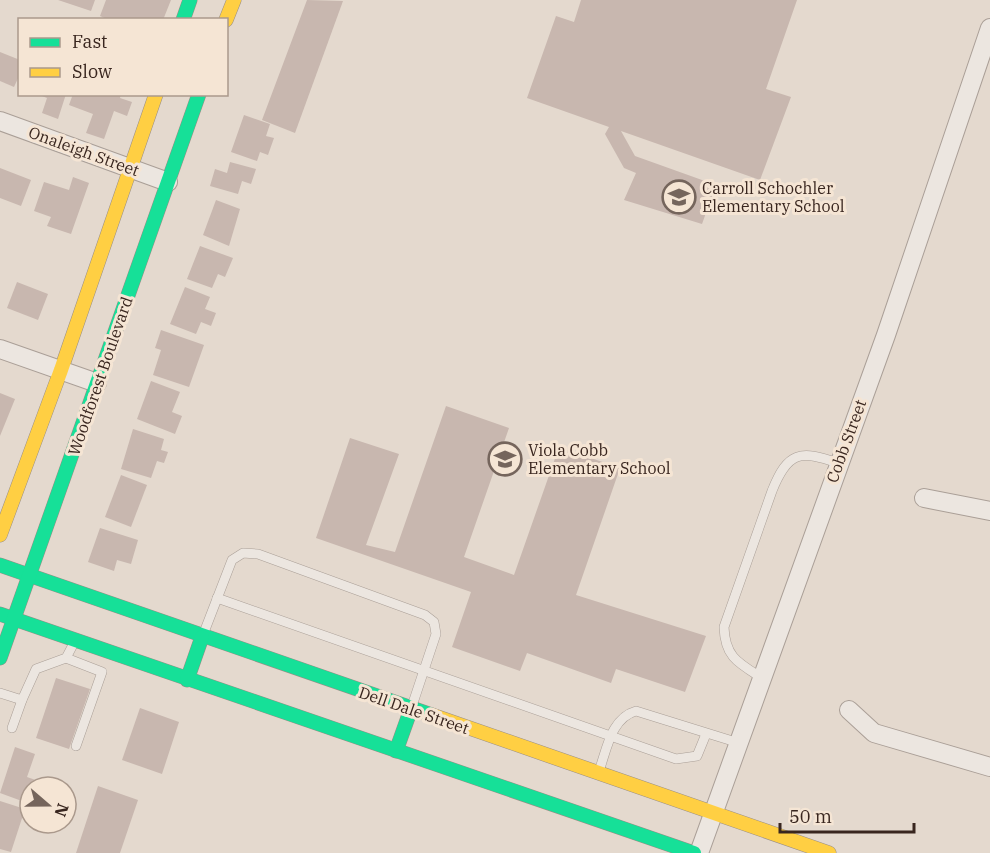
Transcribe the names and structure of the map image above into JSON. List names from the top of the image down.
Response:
{
  "streets": {
    "main road": ["Woodforest Boulevard", "Dell Dale Street"],
    "street": ["Onaleigh Street", "Cobb Street"]
  },
  "crossings": [
    ["Onaleigh Street", "Woodforest Boulevard"],
    ["Woodforest Boulevard", "Dell Dale Street"],
    ["Cobb Street", "Dell Dale Street"]
  ],
  "places": {
    "school or university": ["Carroll Schochler Elementary School", "Viola Cobb Elementary School"]
  },
  "legend": ["Fast", "Slow"],
  "scale_bar": "50 m",
  "north": "right"
}
